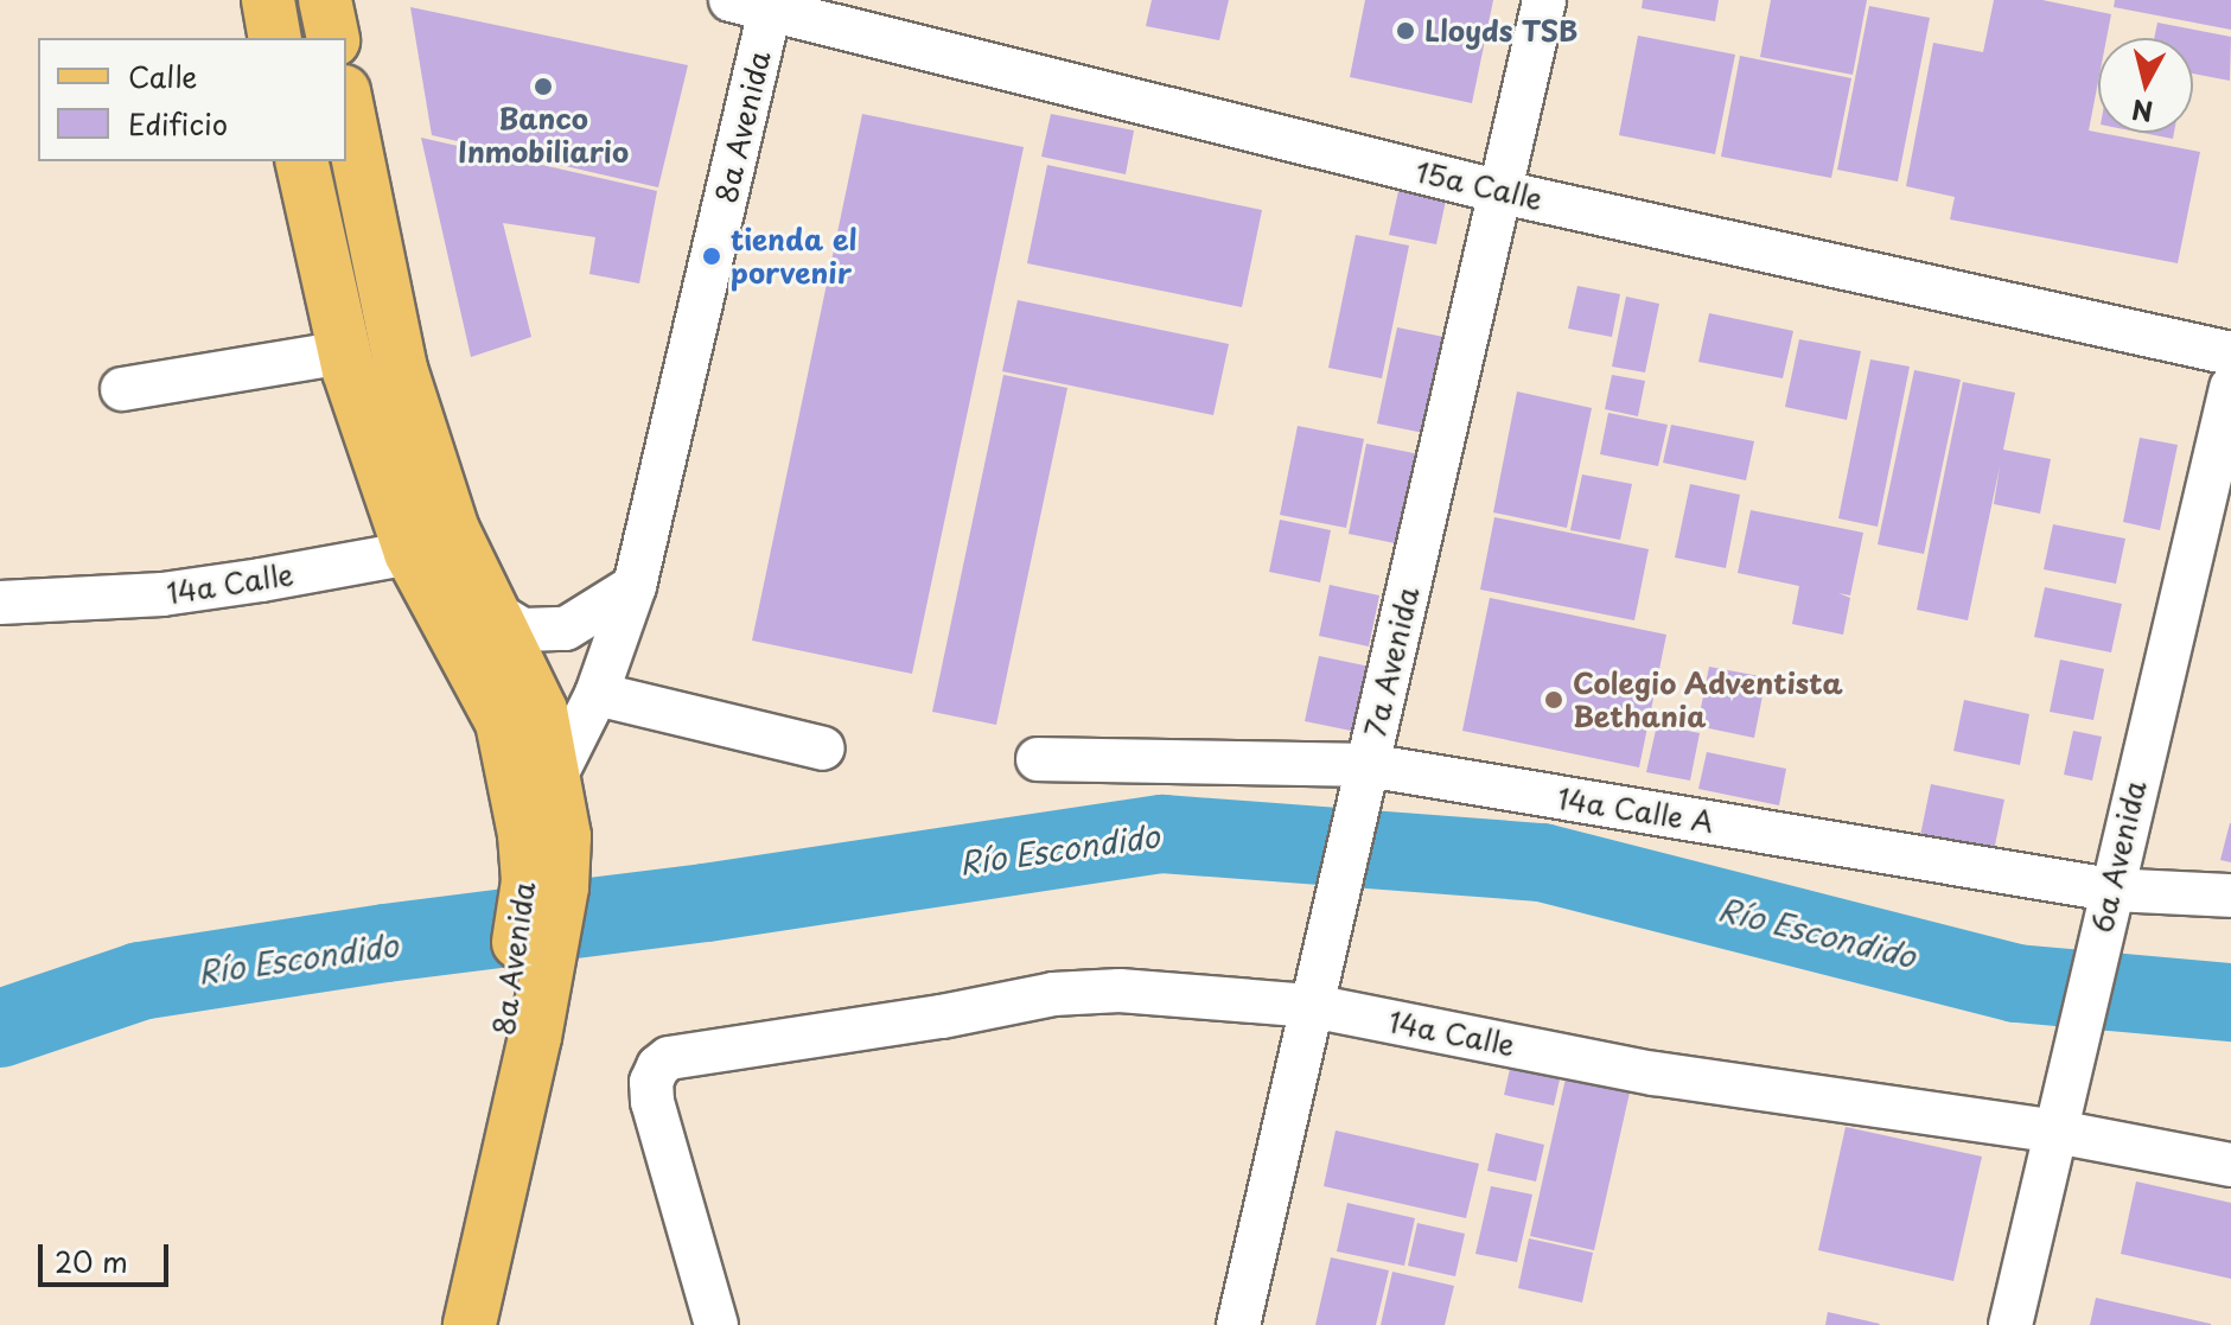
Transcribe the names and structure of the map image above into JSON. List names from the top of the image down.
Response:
{
  "streets": {
    "main road": ["8a Avenida"],
    "street": [
      "15a Calle",
      "14a Calle",
      "7a Avenida",
      "14a Calle A",
      "6a Avenida"
    ]
  },
  "crossings": [
    ["8a Avenida", "15a Calle"],
    ["8a Avenida", "14a Calle"],
    ["15a Calle", "7a Avenida"],
    ["14a Calle", "7a Avenida"],
    ["14a Calle", "6a Avenida"],
    ["7a Avenida", "14a Calle A"],
    ["14a Calle A", "6a Avenida"]
  ],
  "water": ["Río Escondido"],
  "places": [
    "Lloyds TSB",
    "Banco Inmobiliario",
    "tienda el porvenir",
    "Colegio Adventista Bethania"
  ],
  "legend": ["Calle", "Edificio"],
  "scale_bar": "20 m",
  "north": "bottom"
}
